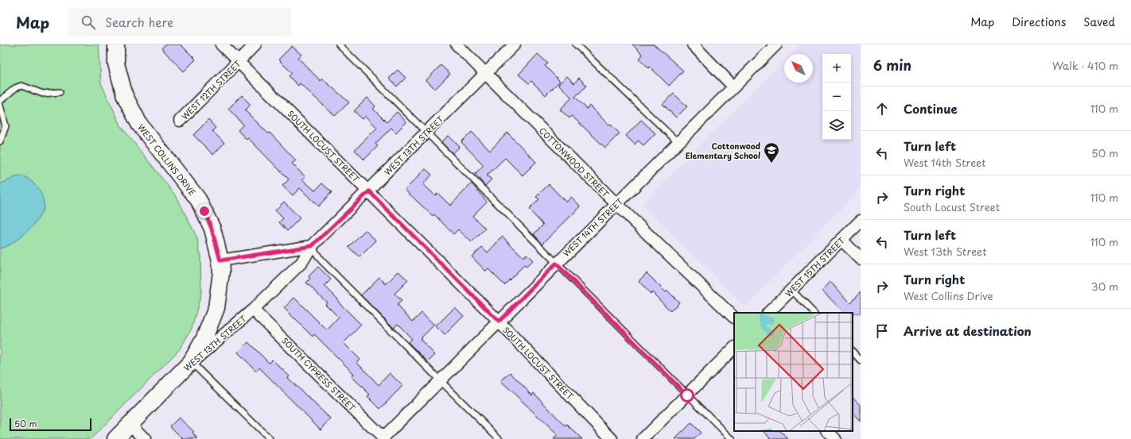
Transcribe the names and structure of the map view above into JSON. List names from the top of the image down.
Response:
{
  "streets": {
    "main road": ["WEST 13TH STREET", "WEST COLLINS DRIVE"],
    "street": [
      "WEST 12TH STREET",
      "SOUTH LOCUST STREET",
      "COTTONWOOD STREET",
      "WEST 14TH STREET",
      "WEST 15TH STREET",
      "SOUTH CYPRESS STREET"
    ]
  },
  "crossings": [
    ["WEST 12TH STREET", "SOUTH LOCUST STREET"],
    ["WEST 13TH STREET", "SOUTH LOCUST STREET"],
    ["WEST 13TH STREET", "WEST COLLINS DRIVE"],
    ["WEST 13TH STREET", "COTTONWOOD STREET"],
    ["WEST 13TH STREET", "SOUTH CYPRESS STREET"],
    ["SOUTH LOCUST STREET", "WEST 14TH STREET"],
    ["COTTONWOOD STREET", "WEST 14TH STREET"],
    ["WEST 14TH STREET", "SOUTH CYPRESS STREET"]
  ],
  "places": {
    "school or university": ["Cottonwood Elementary School"]
  },
  "scale_bar": "50 m",
  "north": "top left",
  "page": {
    "header": "Map",
    "search": "Search here",
    "nav": ["Map", "Directions", "Saved"],
    "heading": ["6 min", "Walk · 410 m"],
    "map_buttons": ["+", "−"],
    "list": [
      ["Continue", "110 m"],
      ["Turn left", "West 14th Street", "50 m"],
      ["Turn right", "South Locust Street", "110 m"],
      ["Turn left", "West 13th Street", "110 m"],
      ["Turn right", "West Collins Drive", "30 m"],
      "Arrive at destination"
    ],
    "scale": "50 m"
  }
}
